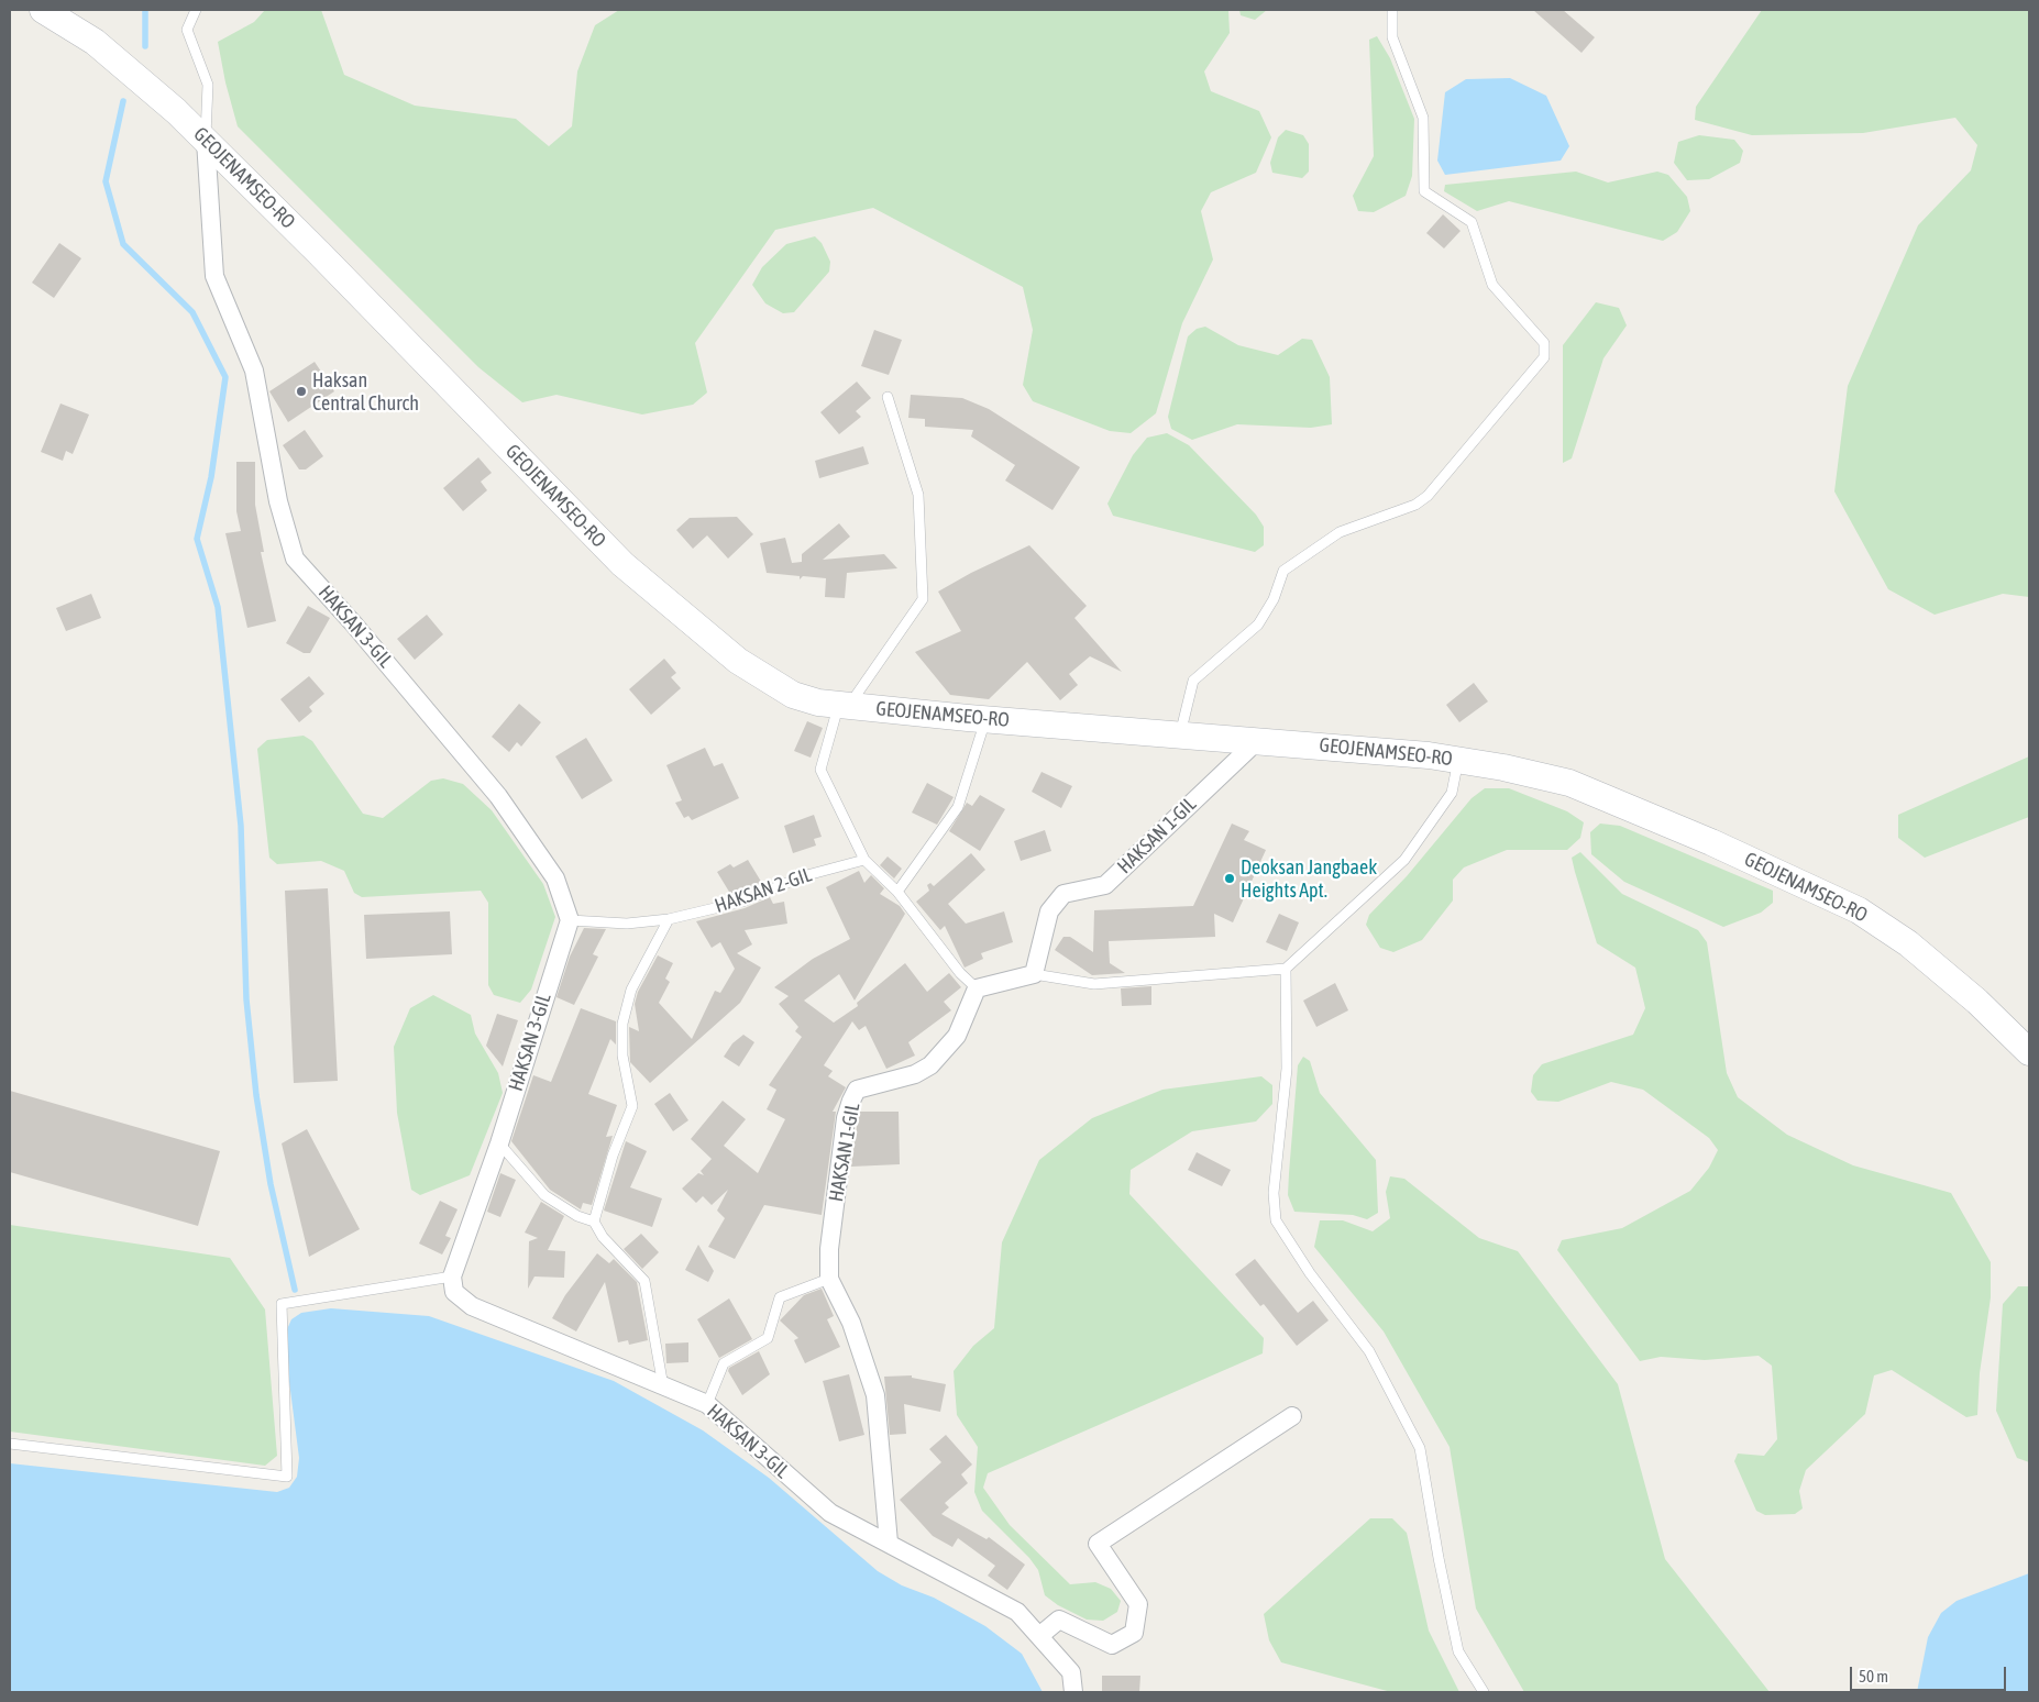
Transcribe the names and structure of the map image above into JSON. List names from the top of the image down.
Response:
{
  "streets": {
    "main road": ["GEOJENAMSEO-RO"],
    "street": ["HAKSAN 3-GIL", "HAKSAN 1-GIL"],
    "lane": ["HAKSAN 2-GIL"]
  },
  "crossings": [
    ["GEOJENAMSEO-RO", "HAKSAN 3-GIL"],
    ["GEOJENAMSEO-RO", "HAKSAN 1-GIL"],
    ["HAKSAN 3-GIL", "HAKSAN 1-GIL"],
    ["HAKSAN 3-GIL", "HAKSAN 2-GIL"]
  ],
  "places": ["Haksan Central Church", "Deoksan Jangbaek Heights Apt."],
  "scale_bar": "50 m"
}
